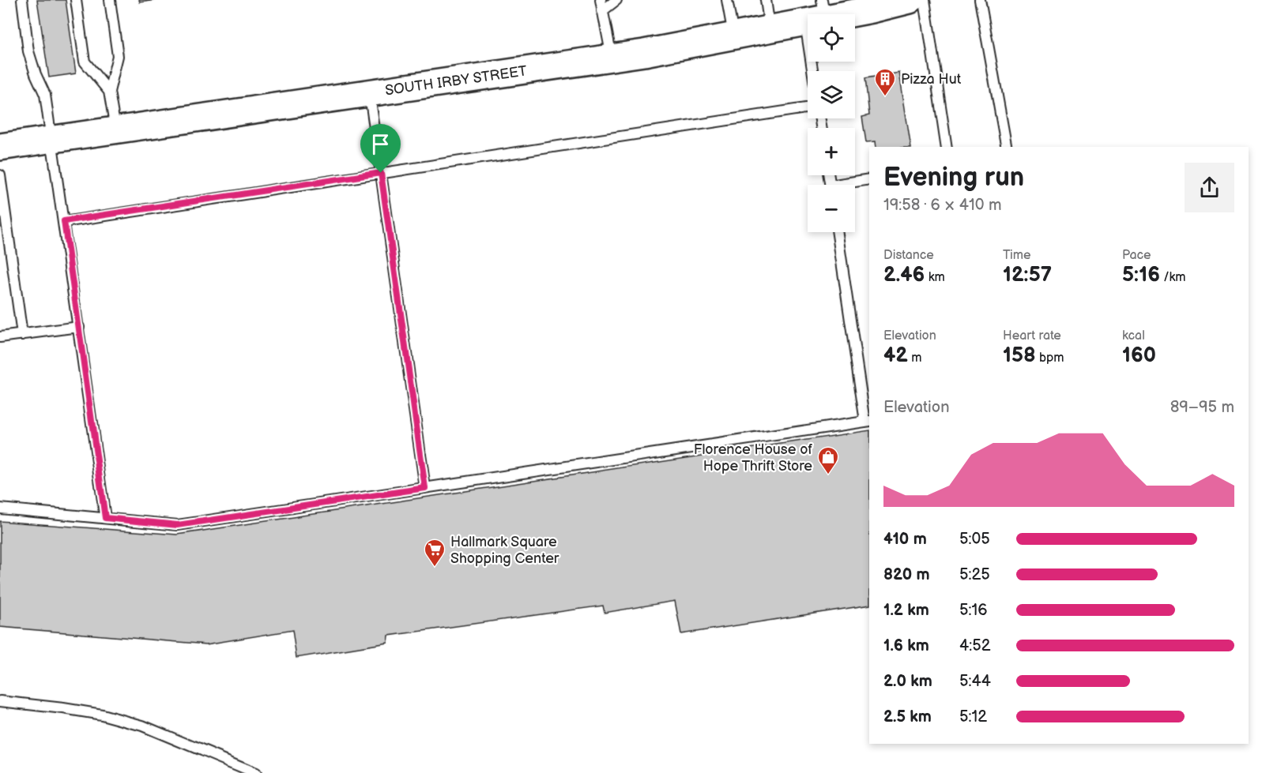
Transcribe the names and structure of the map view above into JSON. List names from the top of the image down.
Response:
{
  "streets": {
    "main road": ["SOUTH IRBY STREET"]
  },
  "places": {
    "building": ["Pizza Hut"],
    "shop": ["Florence House of Hope Thrift Store"],
    "supermarket": ["Hallmark Square Shopping Center"]
  },
  "page": {
    "map_buttons": ["+", "−"],
    "heading": ["Evening run", "19:58 · 6 × 410 m"],
    "stats": [
      ["Distance", "2.46 km"],
      ["Time", "12:57"],
      ["Pace", "5:16 /km"],
      ["Elevation", "42 m"],
      ["Heart rate", "158 bpm"],
      ["kcal", "160"]
    ],
    "chart": ["Elevation", "89–95 m"],
    "list": [
      {
        "name": "410 m",
        "note": "5:05"
      },
      {
        "name": "820 m",
        "note": "5:25"
      },
      {
        "name": "1.2 km",
        "note": "5:16"
      },
      {
        "name": "1.6 km",
        "note": "4:52"
      },
      {
        "name": "2.0 km",
        "note": "5:44"
      },
      {
        "name": "2.5 km",
        "note": "5:12"
      }
    ]
  }
}
